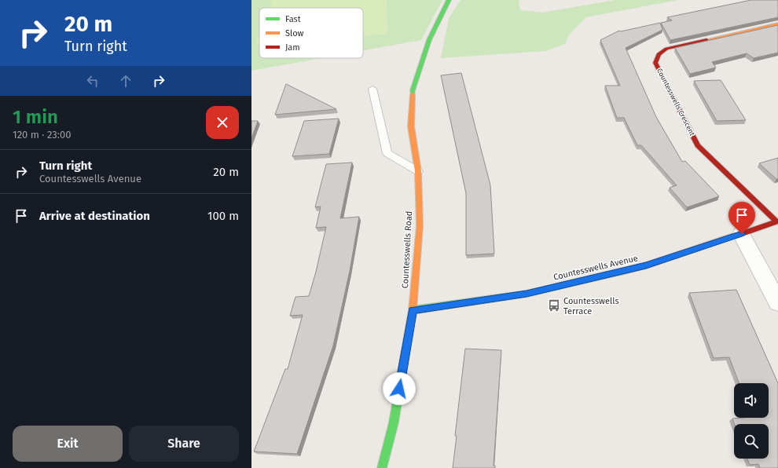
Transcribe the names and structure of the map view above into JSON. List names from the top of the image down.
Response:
{
  "streets": {
    "street": ["Countesswells Crescent", "Countesswells Road", "Countesswells Avenue"]
  },
  "crossings": [
    ["Countesswells Crescent", "Countesswells Avenue"],
    ["Countesswells Road", "Countesswells Avenue"]
  ],
  "places": {
    "bus stop": ["Countesswells Terrace"]
  },
  "legend": ["Fast", "Slow", "Jam"],
  "page": {
    "turn": ["20 m", "Turn right"],
    "heading": ["1 min", "120 m · 23:00"],
    "list": [
      {
        "name": "Turn right",
        "note": "Countesswells Avenue",
        "value": "20 m"
      },
      {
        "name": "Arrive at destination",
        "value": "100 m"
      }
    ],
    "buttons": ["Exit", "Share"]
  }
}
